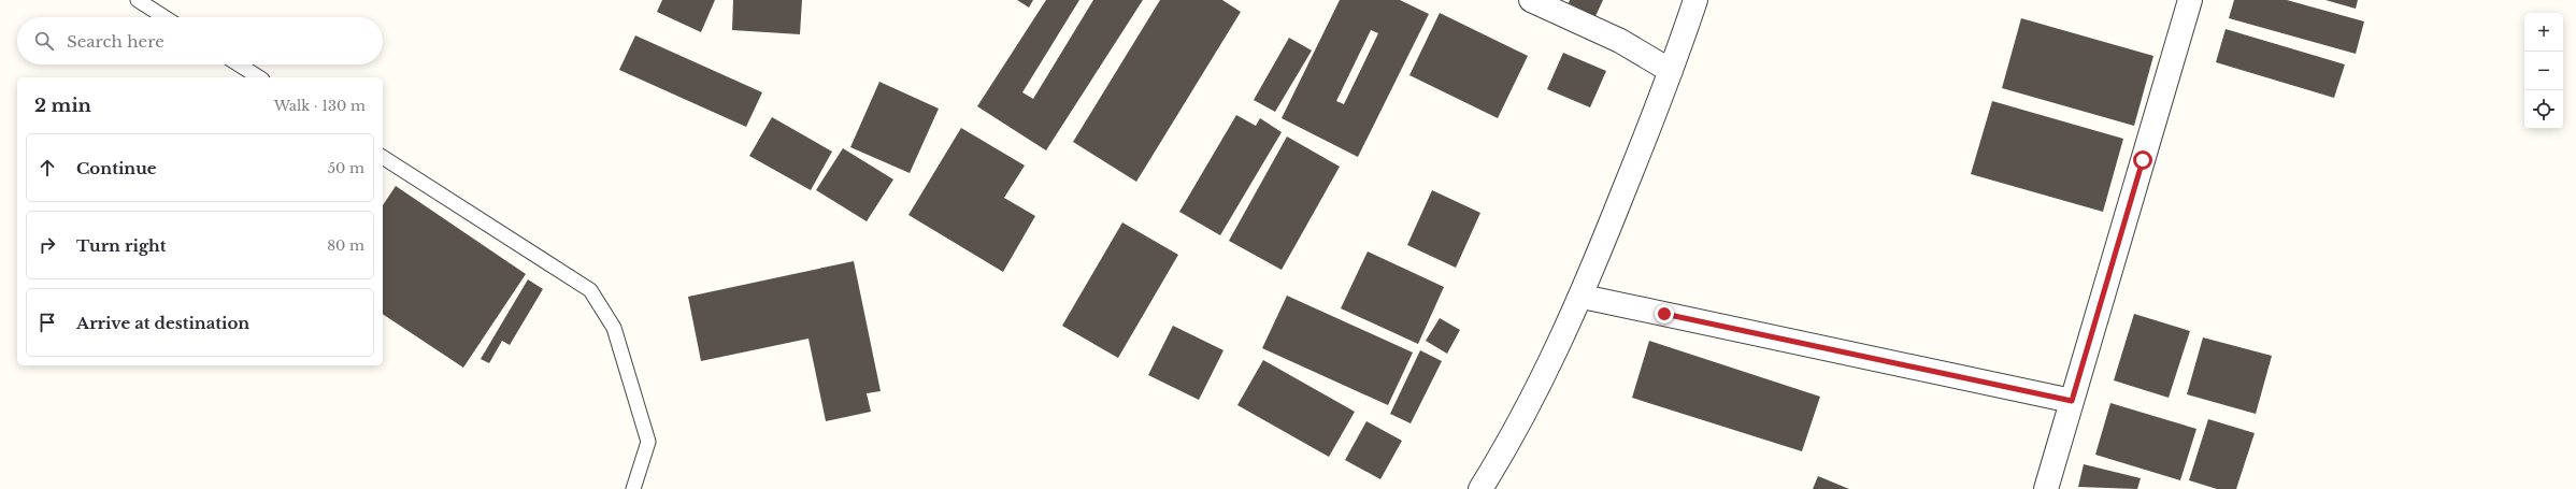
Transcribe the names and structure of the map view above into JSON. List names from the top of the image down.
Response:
{
  "page": {
    "map_buttons": ["+", "−"],
    "search": "Search here",
    "heading": ["2 min", "Walk · 130 m"],
    "list": [
      ["Continue", "50 m"],
      ["Turn right", "80 m"],
      "Arrive at destination"
    ]
  }
}
